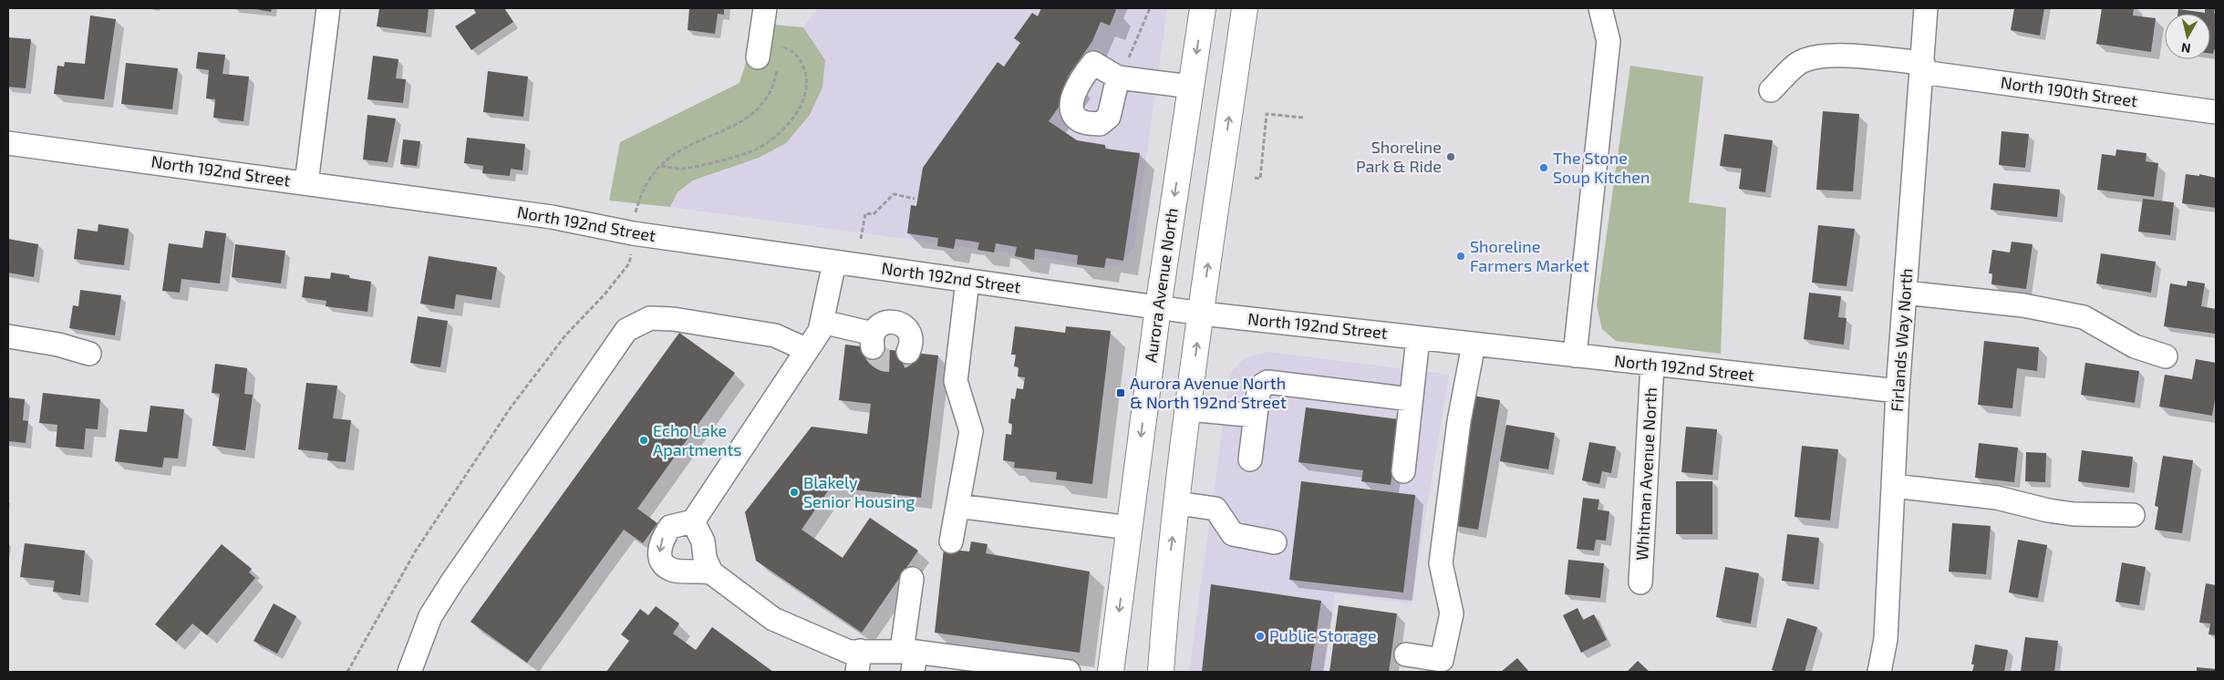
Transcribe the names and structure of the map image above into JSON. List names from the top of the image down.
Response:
{
  "streets": {
    "highway": ["Aurora Avenue North"],
    "street": [
      "North 190th Street",
      "North 192nd Street",
      "Firlands Way North",
      "Whitman Avenue North"
    ]
  },
  "crossings": [
    ["North 190th Street", "Firlands Way North"],
    ["North 192nd Street", "Aurora Avenue North"],
    ["North 192nd Street", "Firlands Way North"],
    ["North 192nd Street", "Whitman Avenue North"]
  ],
  "places": {
    "other": [
      "Shoreline Park & Ride",
      "The Stone Soup Kitchen",
      "Shoreline Farmers Market",
      "Echo Lake Apartments",
      "Blakely Senior Housing",
      "Public Storage"
    ],
    "transit": ["Aurora Avenue North & North 192nd Street"]
  },
  "north": "bottom"
}
